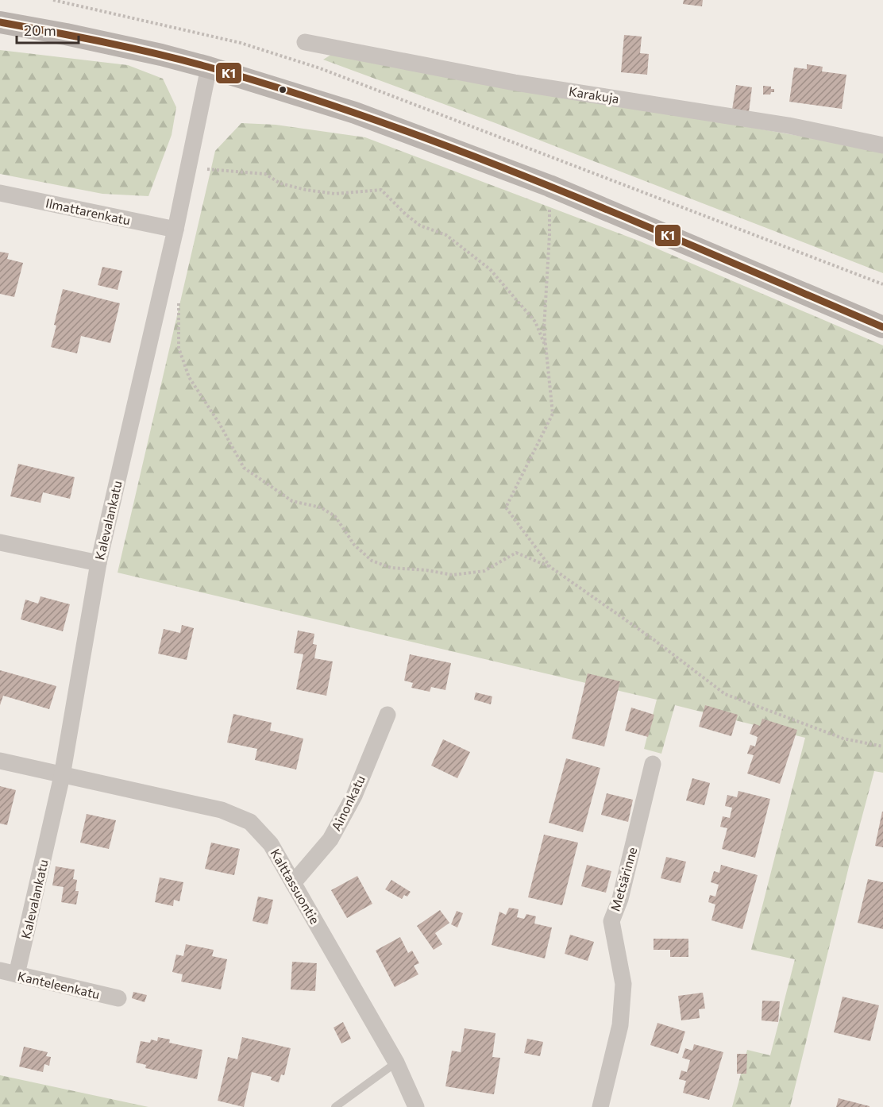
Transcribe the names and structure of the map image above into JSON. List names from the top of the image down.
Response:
{
  "streets": {
    "street": [
      "Karakuja",
      "Ilmattarenkatu",
      "Kalevalankatu",
      "Ainonkatu",
      "Metsärinne",
      "Kalttassuontie",
      "Kanteleenkatu"
    ]
  },
  "crossings": [
    ["Ilmattarenkatu", "Kalevalankatu"],
    ["Kalevalankatu", "Kalttassuontie"],
    ["Kalevalankatu", "Kanteleenkatu"],
    ["Ainonkatu", "Kalttassuontie"]
  ],
  "lines": ["transit line K1"],
  "scale_bar": "20 m"
}
